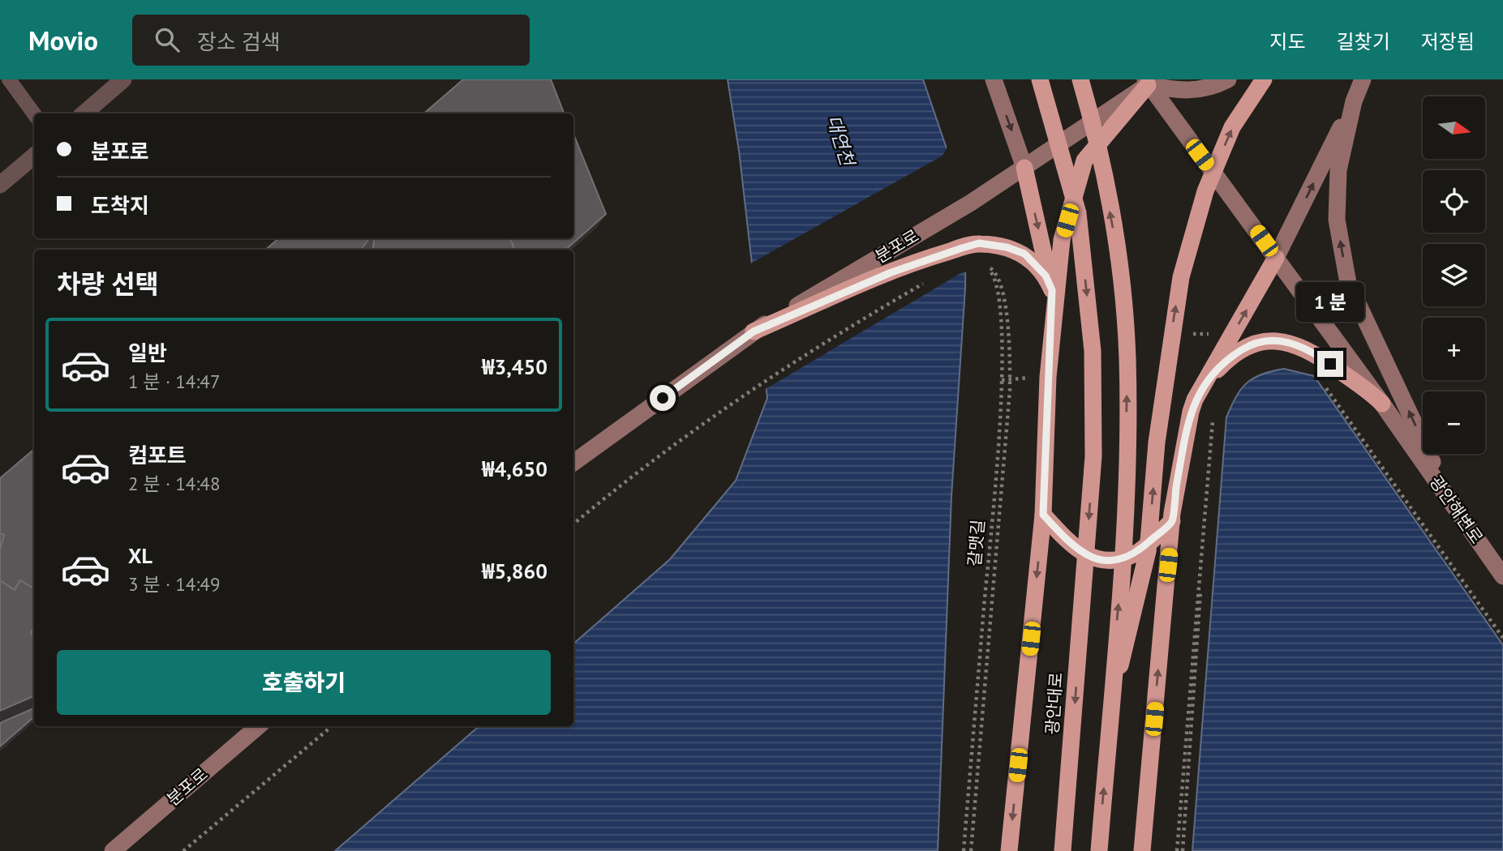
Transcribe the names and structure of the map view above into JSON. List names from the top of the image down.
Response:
{
  "streets": {
    "highway": ["광안대로"],
    "main road": ["분포로", "광안해변로"],
    "path": ["갈맷길"]
  },
  "crossings": [
    ["분포로", "광안해변로"]
  ],
  "water": ["대연천"],
  "north": "right",
  "page": {
    "header": "Movio",
    "search": "장소 검색",
    "nav": ["지도", "길찾기", "저장됨"],
    "map_buttons": ["+", "−"],
    "banner": ["분포로", "도착지"],
    "heading": "차량 선택",
    "bubble": "1 분",
    "list": [
      {
        "name": "일반",
        "note": "1 분 · 14:47",
        "value": "₩3,450"
      },
      {
        "name": "컴포트",
        "note": "2 분 · 14:48",
        "value": "₩4,650"
      },
      {
        "name": "XL",
        "note": "3 분 · 14:49",
        "value": "₩5,860"
      }
    ],
    "buttons": "호출하기"
  }
}
